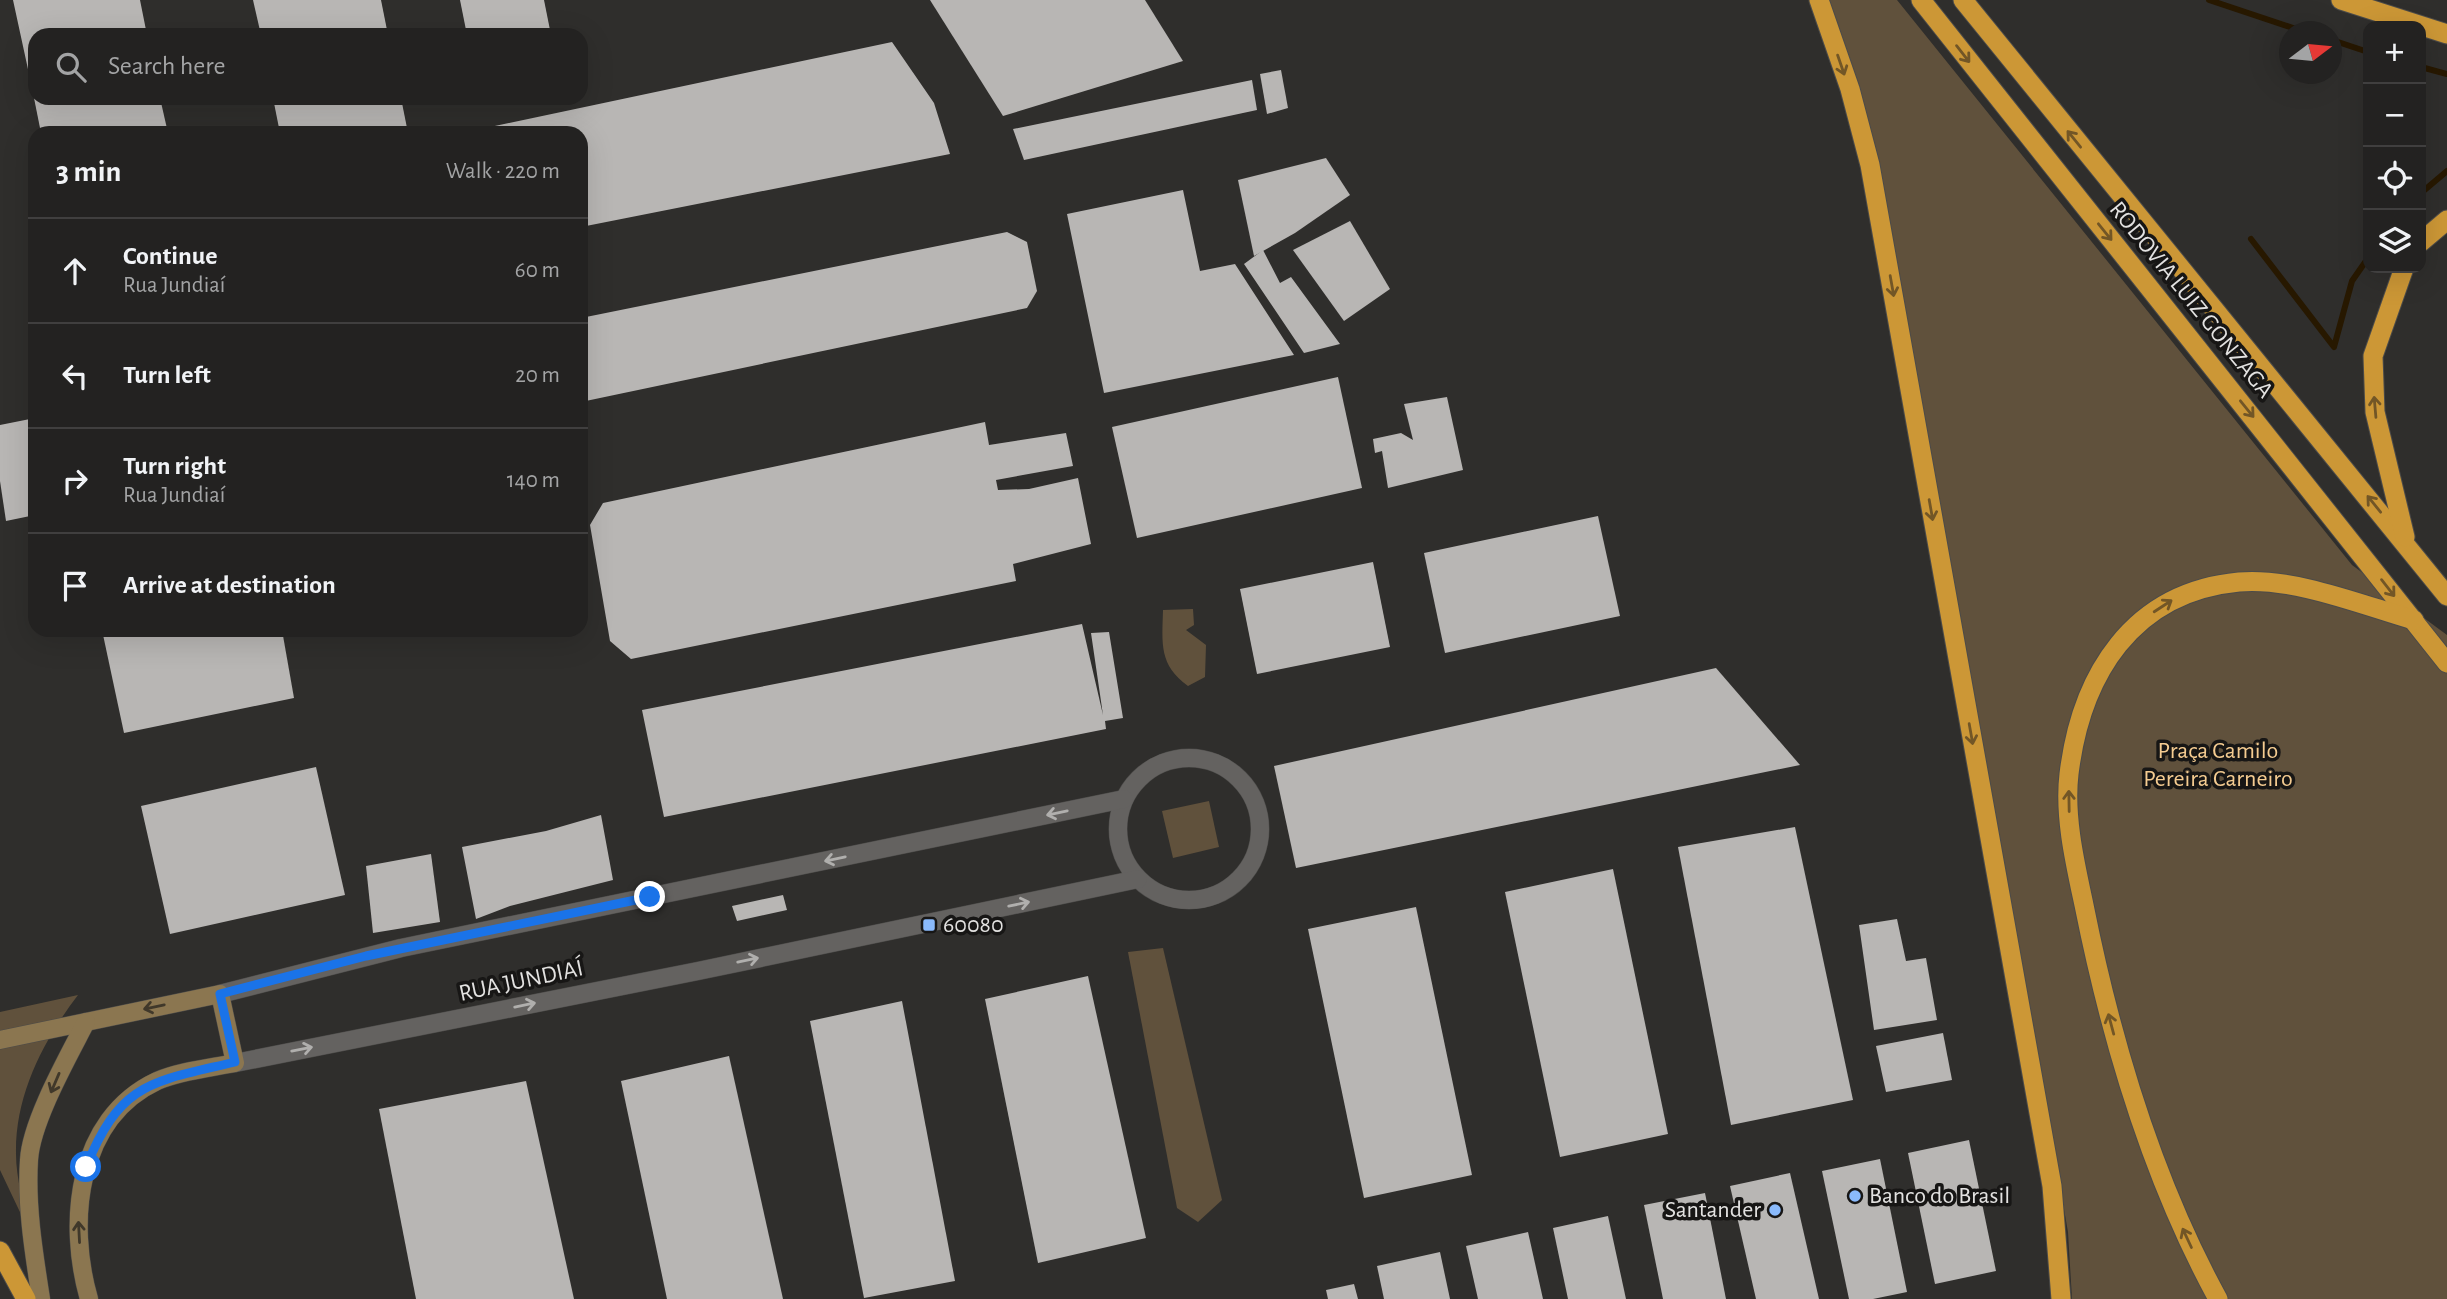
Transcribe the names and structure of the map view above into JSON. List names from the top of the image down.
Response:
{
  "streets": {
    "highway": ["RODOVIA LUIZ GONZAGA"],
    "main road": ["RUA JUNDIAÍ"]
  },
  "parks": ["Praça Camilo Pereira Carneiro"],
  "places": {
    "transit": ["60080"],
    "other": ["Banco do Brasil", "Santander"]
  },
  "north": "right",
  "page": {
    "map_buttons": ["+", "−"],
    "search": "Search here",
    "heading": ["3 min", "Walk · 220 m"],
    "list": [
      ["Continue", "Rua Jundiaí", "60 m"],
      ["Turn left", "20 m"],
      ["Turn right", "Rua Jundiaí", "140 m"],
      "Arrive at destination"
    ]
  }
}
